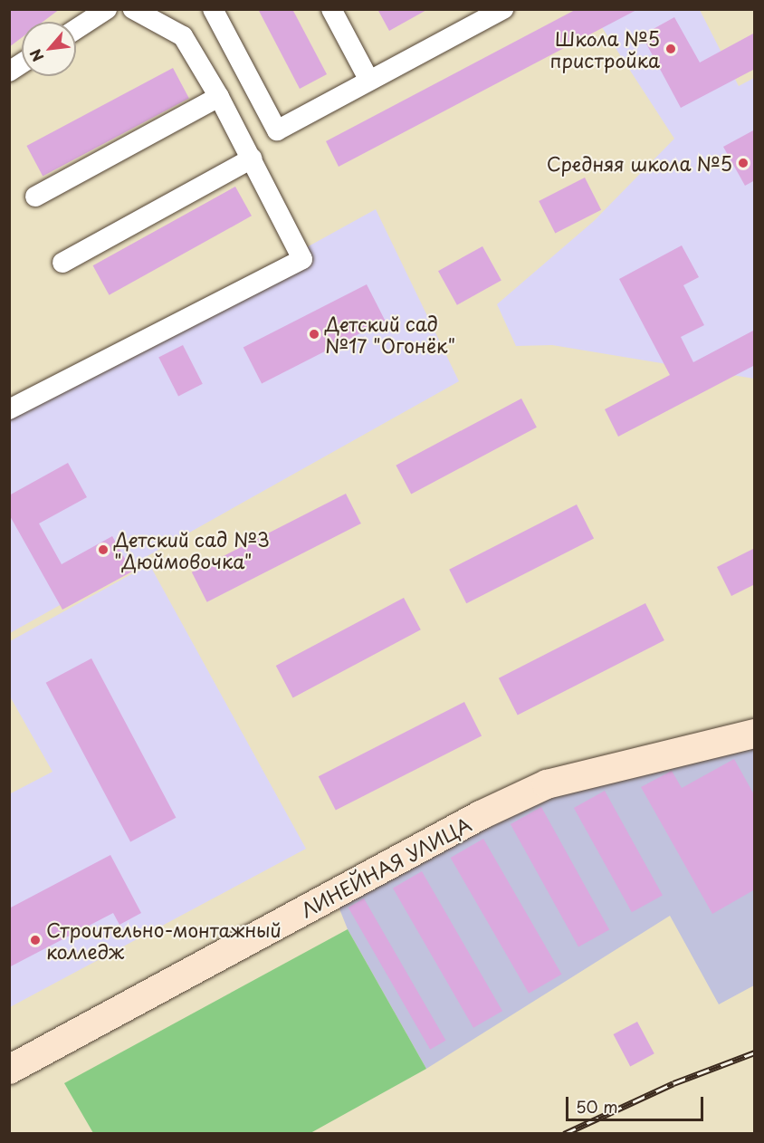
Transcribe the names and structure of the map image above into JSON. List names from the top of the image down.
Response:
{
  "streets": {
    "main road": ["ЛИНЕЙНАЯ УЛИЦА"]
  },
  "places": [
    "Школа №5 пристройка",
    "Средняя школа №5",
    "Детский сад №17 \"Огонёк\"",
    "Детский сад №3 \"Дюймовочка\"",
    "Строительно-монтажный колледж"
  ],
  "scale_bar": "50 m",
  "north": "bottom left"
}
